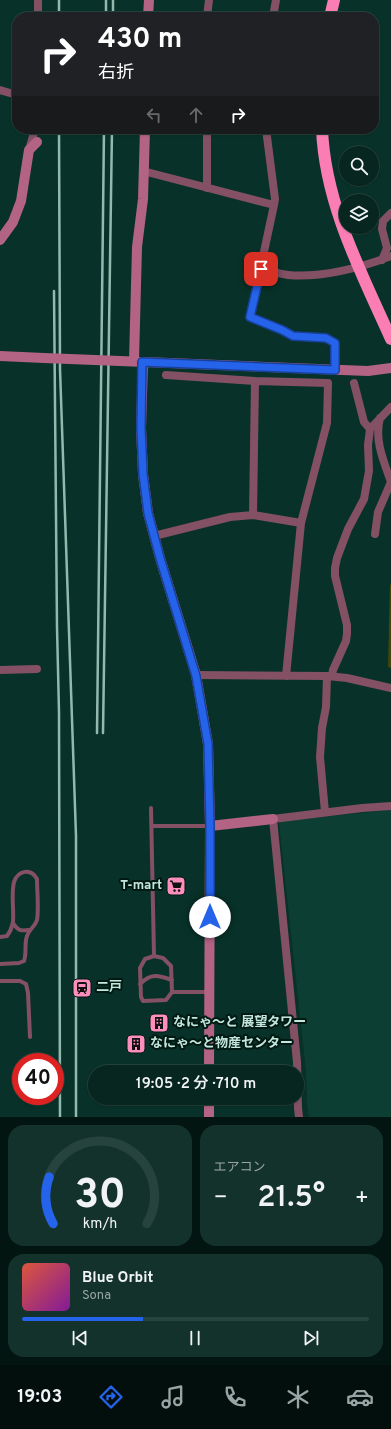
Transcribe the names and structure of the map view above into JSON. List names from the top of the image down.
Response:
{
  "places": {
    "supermarket": ["T-mart"],
    "station": ["二戸"],
    "building": ["なにゃ～と 展望タワー", "なにゃ～と物産センター"]
  },
  "page": {
    "turn": ["430 m", "右折"],
    "limit": "40",
    "trip": "19:05 · 2 分 · 710 m",
    "tile": "エアコン",
    "heat": ["−", "21.5°", "+"],
    "song": ["Blue Orbit", "Sona"],
    "tabs": "19:03",
    "gauge": ["30", "km/h"]
  }
}
